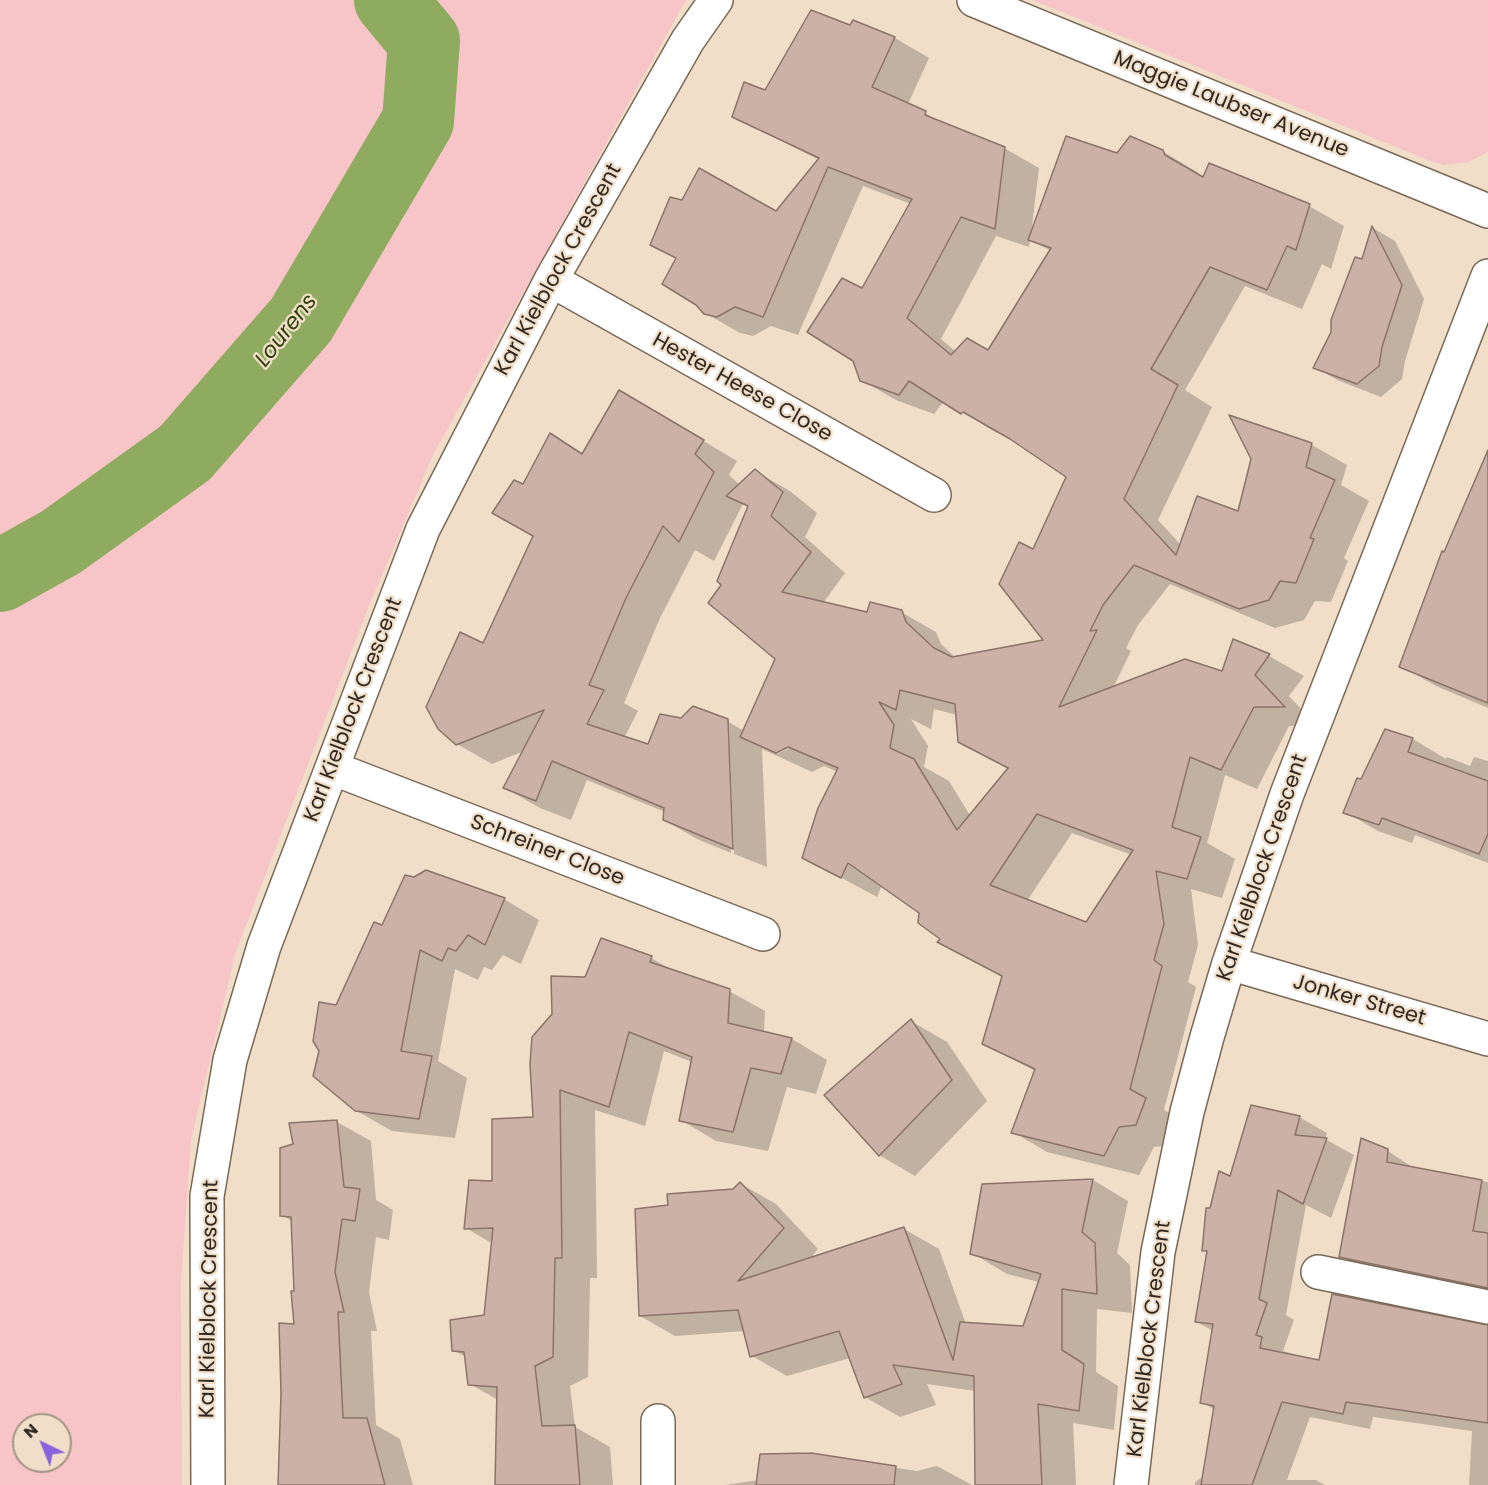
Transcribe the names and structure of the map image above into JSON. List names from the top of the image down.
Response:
{
  "streets": {
    "street": [
      "Maggie Laubser Avenue",
      "Karl Kielblock Crescent",
      "Hester Heese Close",
      "Schreiner Close",
      "Jonker Street"
    ]
  },
  "crossings": [
    ["Karl Kielblock Crescent", "Hester Heese Close"],
    ["Karl Kielblock Crescent", "Schreiner Close"],
    ["Karl Kielblock Crescent", "Jonker Street"]
  ],
  "water": ["Lourens"],
  "north": "top left"
}
